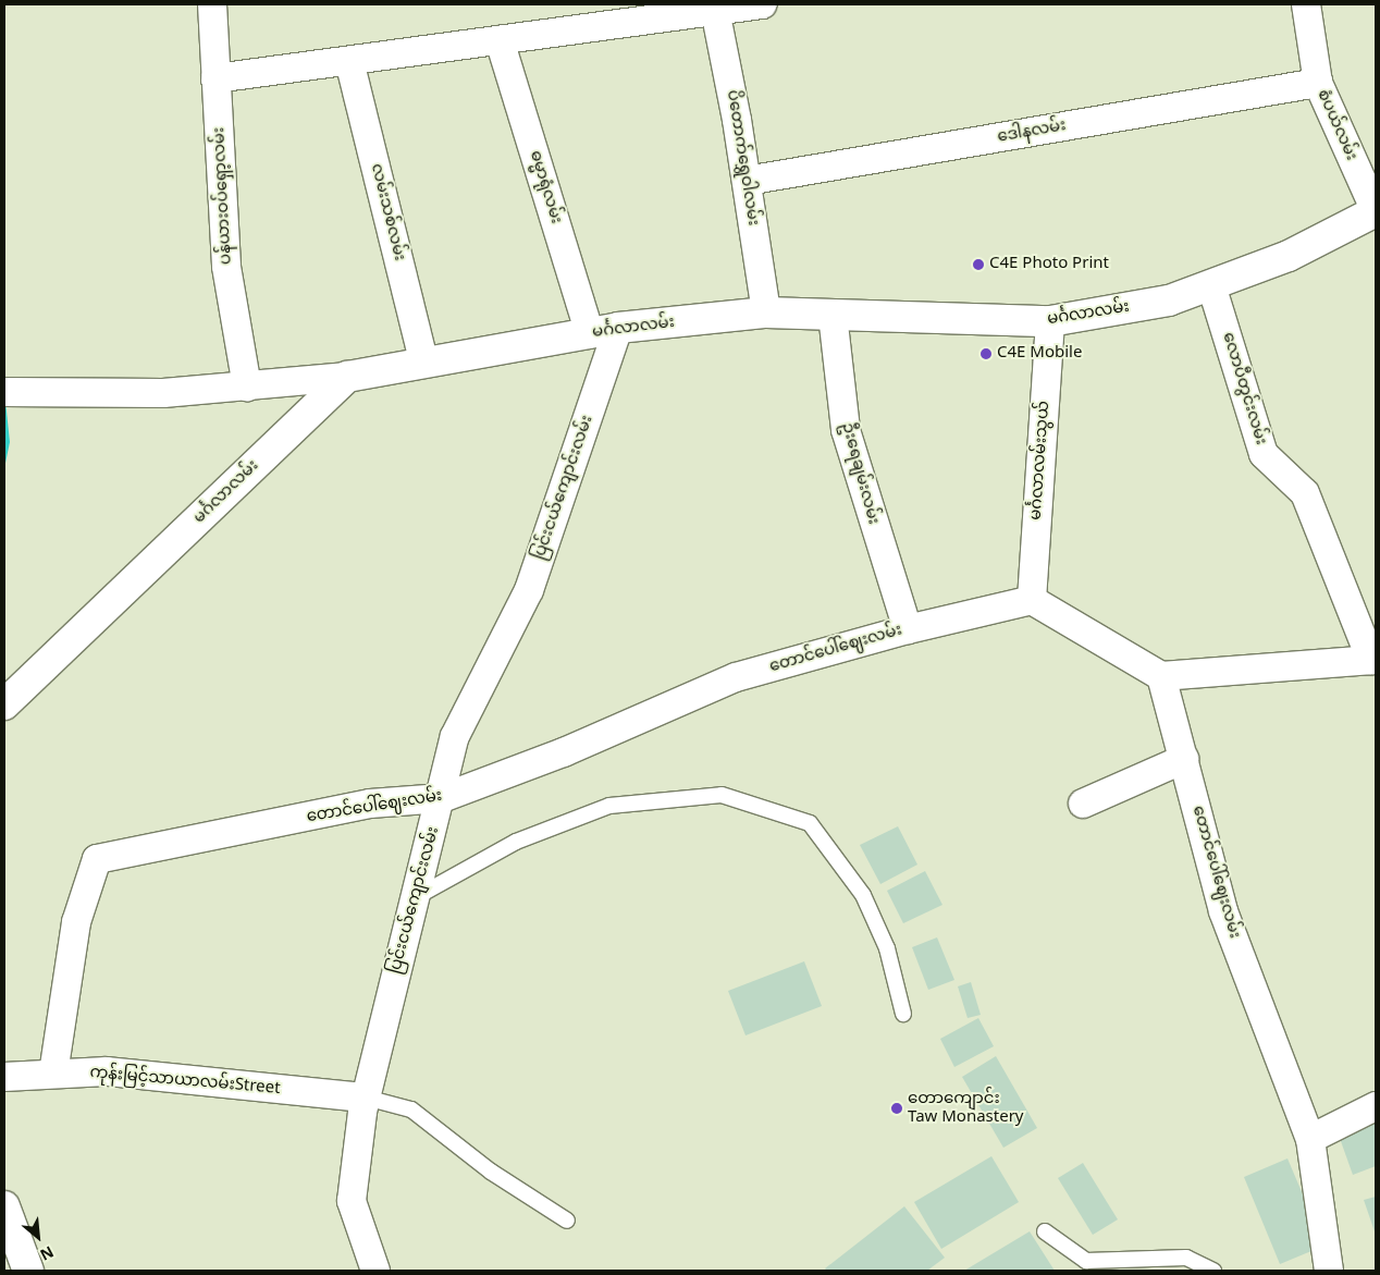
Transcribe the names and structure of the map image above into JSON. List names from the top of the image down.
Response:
{
  "streets": {
    "street": [
      "စံပယ်လမ်း",
      "ဒေါနလမ်း",
      "ပိတောက်ရွှေဝါလမ်း",
      "ဓမ္မာရုံလမ်း",
      "ပန်ယားဝပ်ရှော့လမ်း",
      "လမ်းသစ်လမ်း",
      "မင်္ဂလာလမ်း",
      "လောပီတွင်းလမ်း",
      "မင်္ဂလာလမ်းသွယ်",
      "ဦးရေချမ်းလမ်း",
      "ပြင်းငယ်ကျောင်းလမ်း",
      "တောင်ပေါ်ဈေးလမ်း",
      "ကုန်းမြင့်သာယာလမ်းStreet"
    ]
  },
  "crossings": [
    ["စံပယ်လမ်း", "ဒေါနလမ်း"],
    ["စံပယ်လမ်း", "မင်္ဂလာလမ်း"],
    ["ဒေါနလမ်း", "ပိတောက်ရွှေဝါလမ်း"],
    ["ပိတောက်ရွှေဝါလမ်း", "မင်္ဂလာလမ်း"],
    ["ဓမ္မာရုံလမ်း", "မင်္ဂလာလမ်း"],
    ["ဓမ္မာရုံလမ်း", "ပြင်းငယ်ကျောင်းလမ်း"],
    ["လမ်းသစ်လမ်း", "မင်္ဂလာလမ်း"],
    ["မင်္ဂလာလမ်း", "လောပီတွင်းလမ်း"],
    ["မင်္ဂလာလမ်း", "မင်္ဂလာလမ်းသွယ်"],
    ["မင်္ဂလာလမ်း", "ဦးရေချမ်းလမ်း"],
    ["မင်္ဂလာလမ်း", "ပြင်းငယ်ကျောင်းလမ်း"],
    ["မင်္ဂလာလမ်းသွယ်", "တောင်ပေါ်ဈေးလမ်း"],
    ["ဦးရေချမ်းလမ်း", "တောင်ပေါ်ဈေးလမ်း"],
    ["ပြင်းငယ်ကျောင်းလမ်း", "တောင်ပေါ်ဈေးလမ်း"],
    ["ပြင်းငယ်ကျောင်းလမ်း", "ကုန်းမြင့်သာယာလမ်းStreet"],
    ["တောင်ပေါ်ဈေးလမ်း", "ကုန်းမြင့်သာယာလမ်းStreet"]
  ],
  "places": ["C4E Photo Print", "C4E Mobile", "တောကျောင်း Taw Monastery"],
  "north": "bottom right"
}
